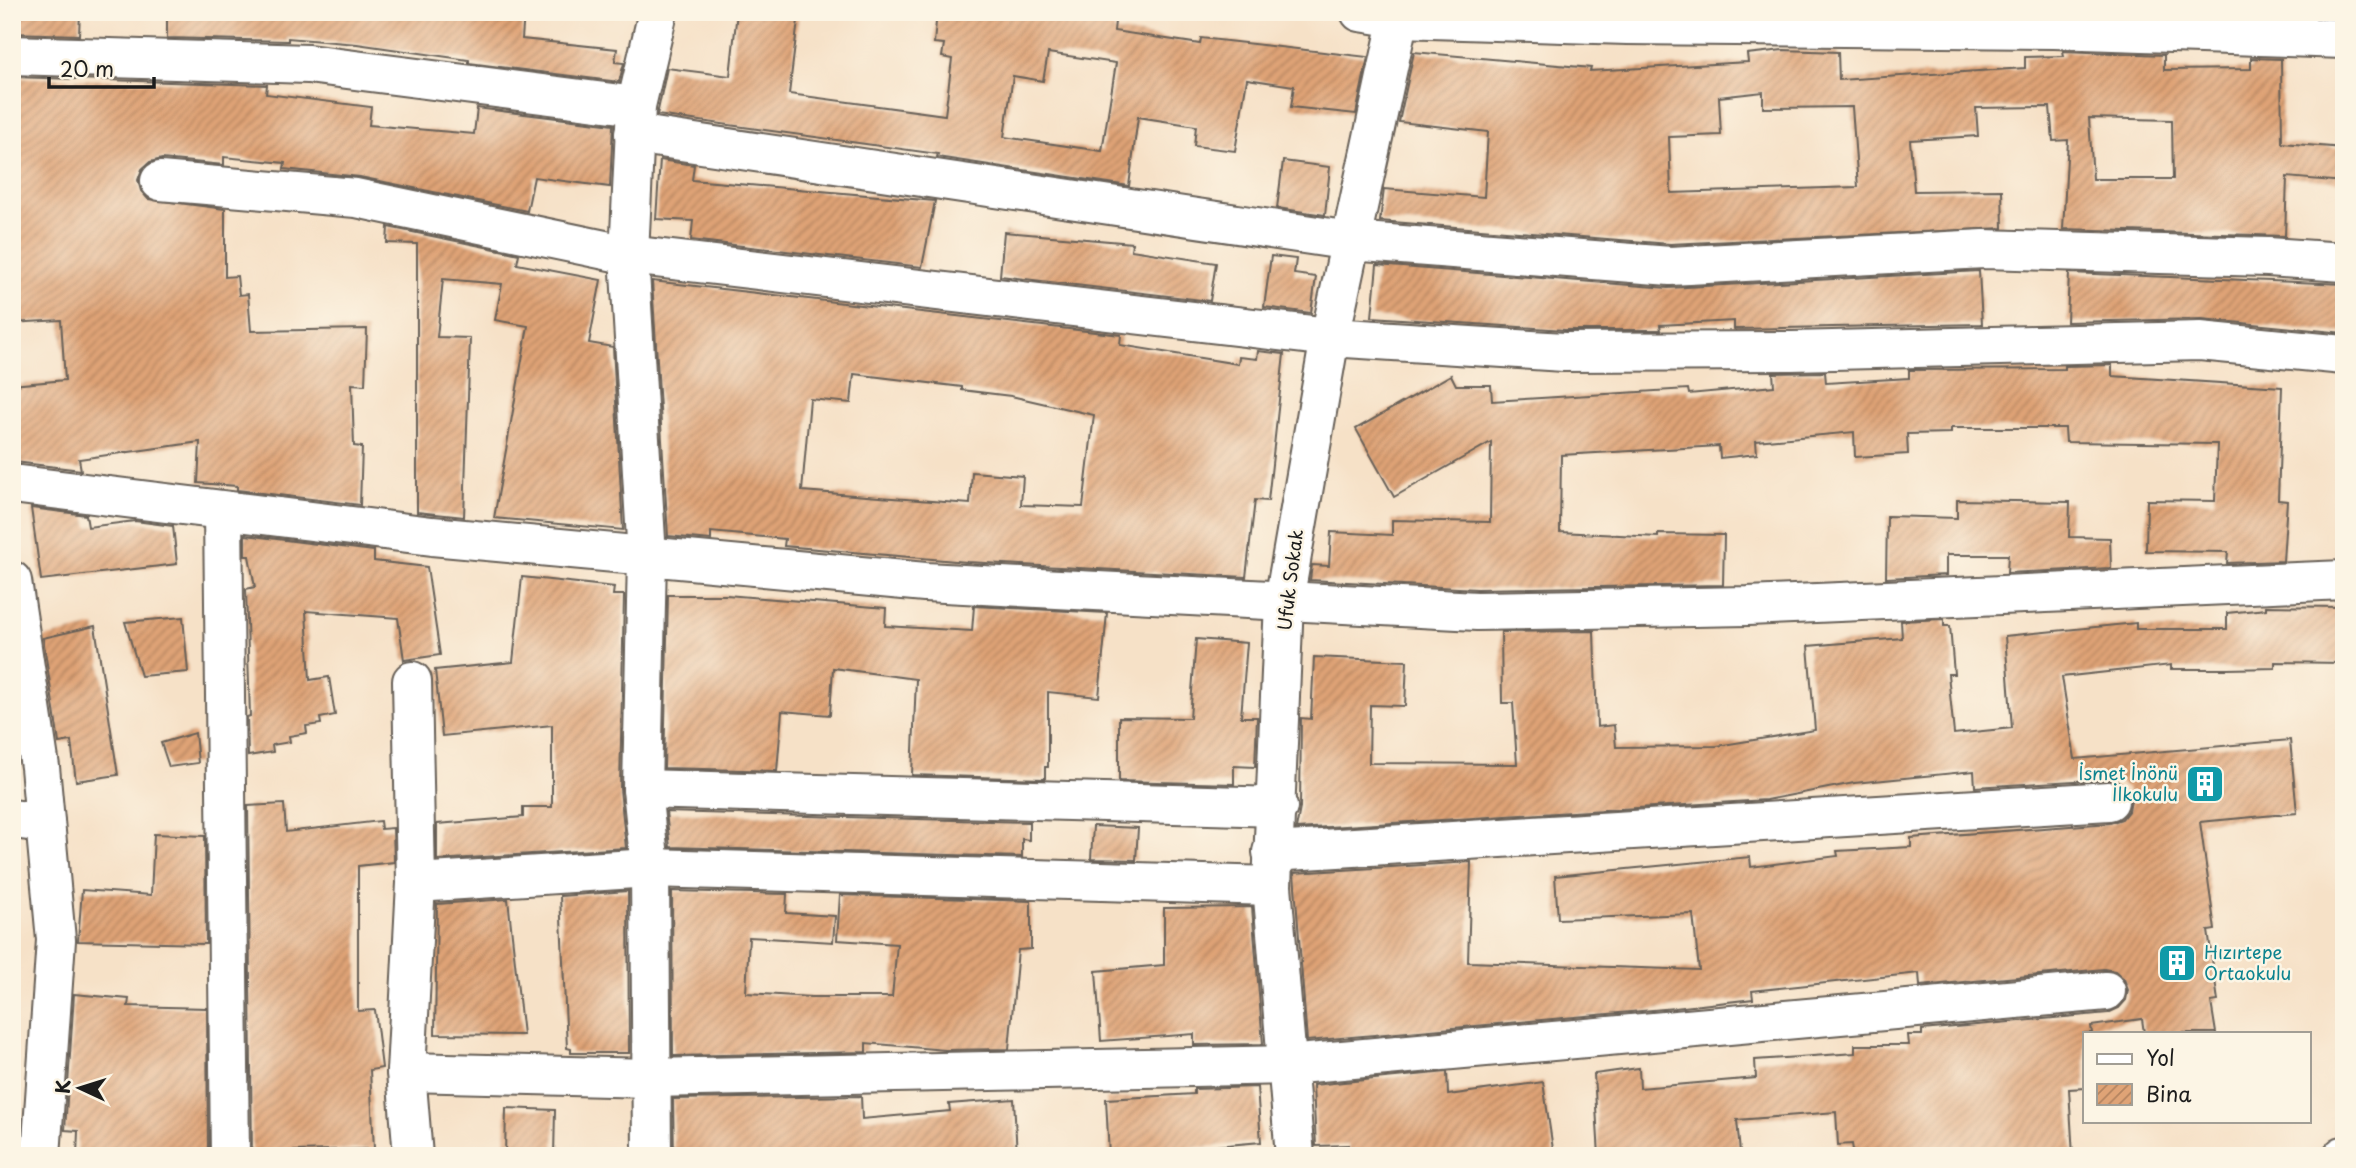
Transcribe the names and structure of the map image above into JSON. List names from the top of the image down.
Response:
{
  "streets": {
    "street": ["Ufuk Sokak"]
  },
  "places": {
    "building": ["İsmet İnönü İlkokulu", "Hızırtepe Ortaokulu"]
  },
  "legend": ["Yol", "Bina"],
  "scale_bar": "20 m",
  "north": "left"
}
